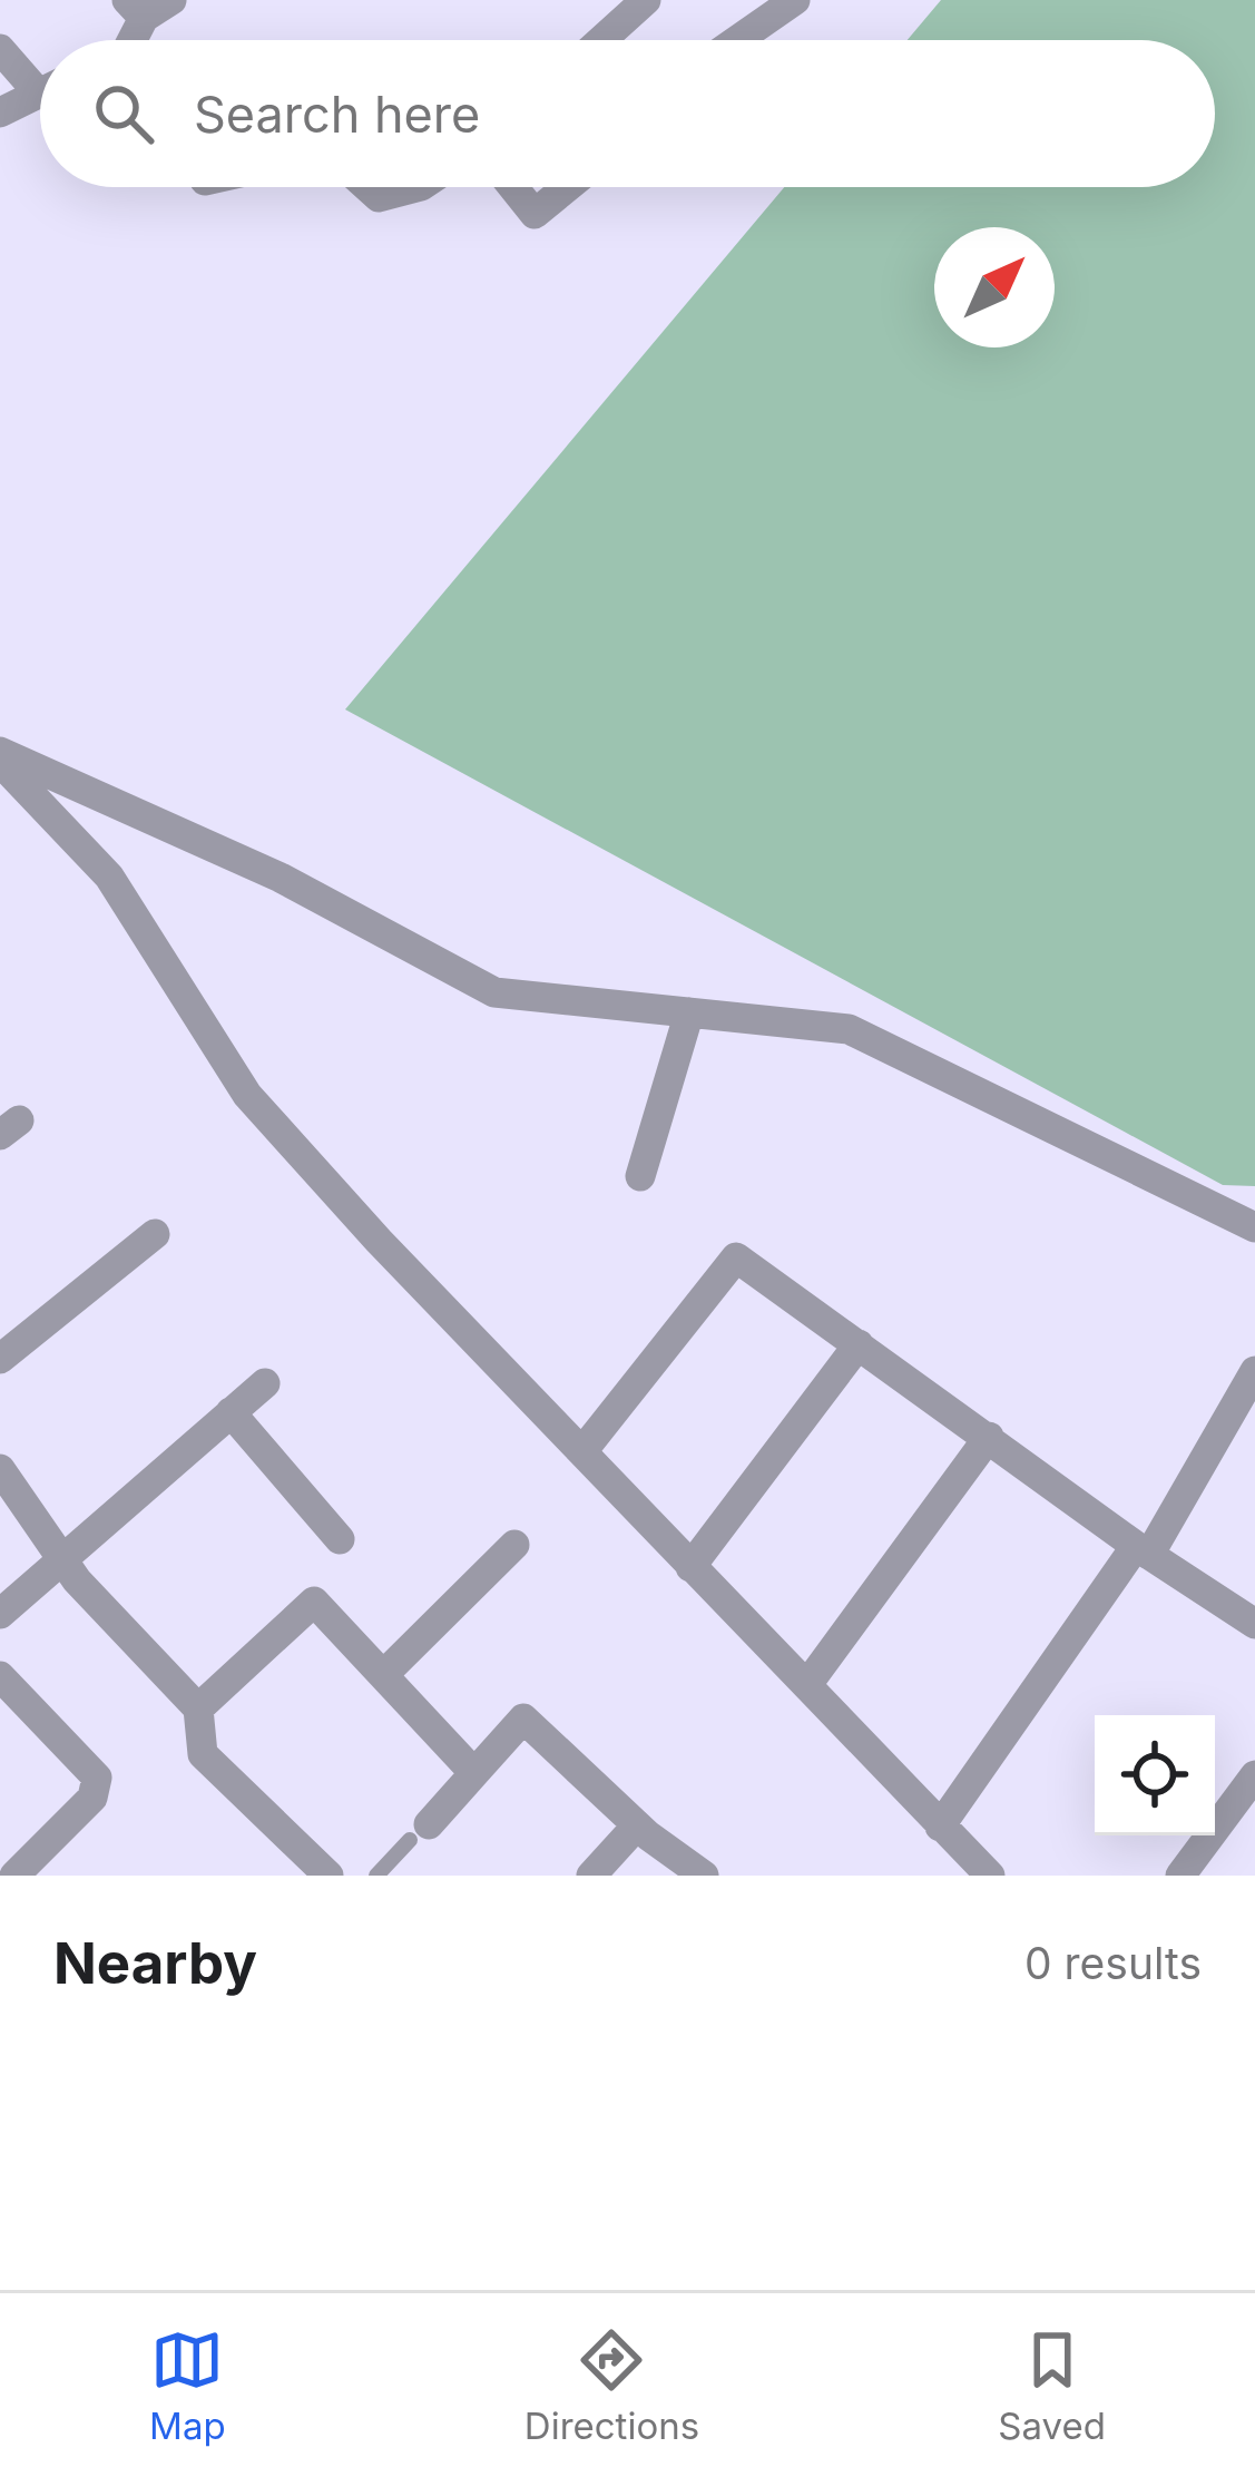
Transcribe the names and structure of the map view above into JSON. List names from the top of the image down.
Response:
{
  "north": "top right",
  "page": {
    "search": "Search here",
    "heading": ["Nearby", "0 results"],
    "nav": ["Map", "Directions", "Saved"]
  }
}
